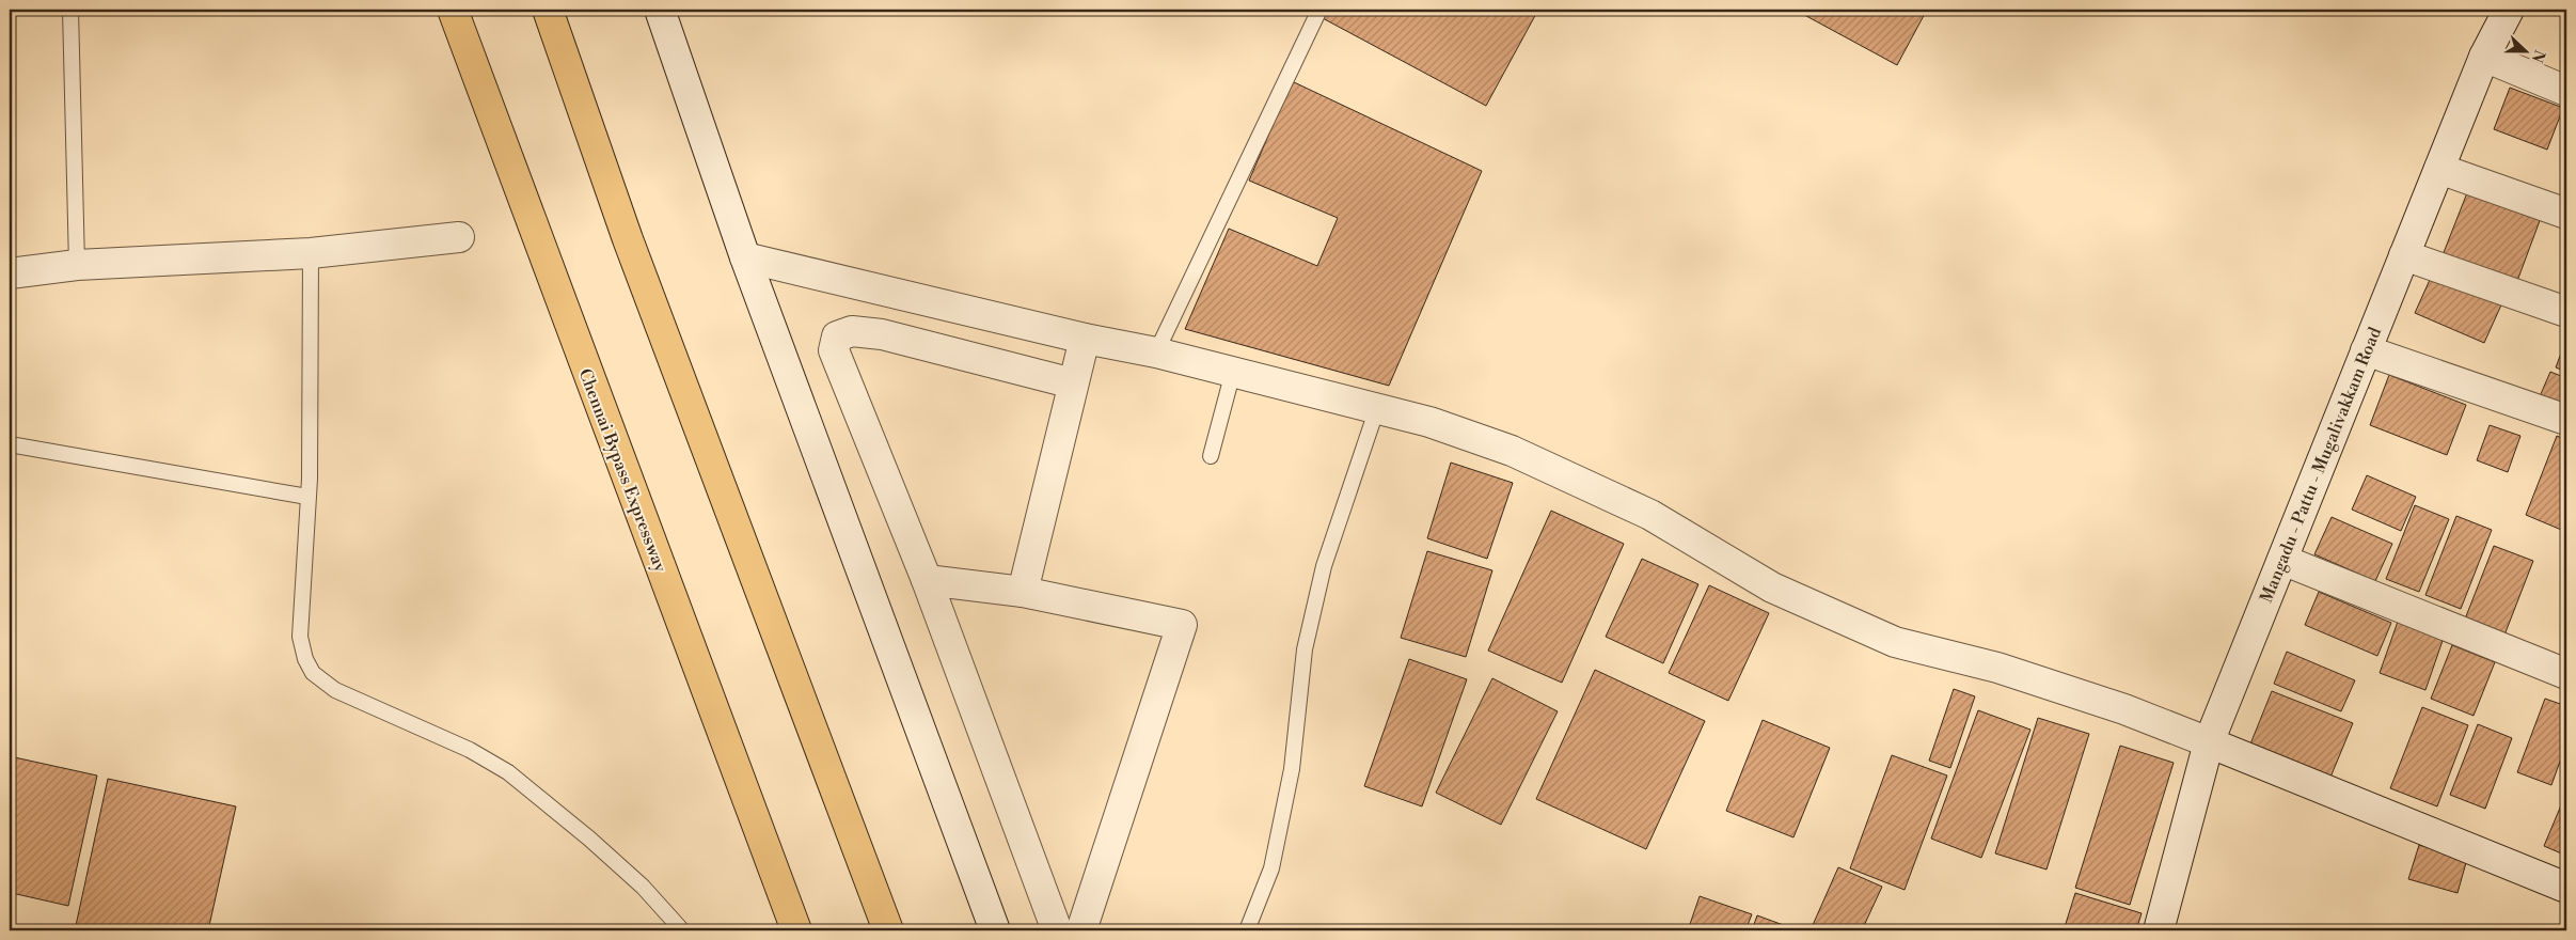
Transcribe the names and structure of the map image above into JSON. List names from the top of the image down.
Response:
{
  "streets": {
    "highway": ["Chennai Bypass Expressway"],
    "street": ["Mangadu - Pattu - Mugalivakkam Road"]
  },
  "north": "right"
}
